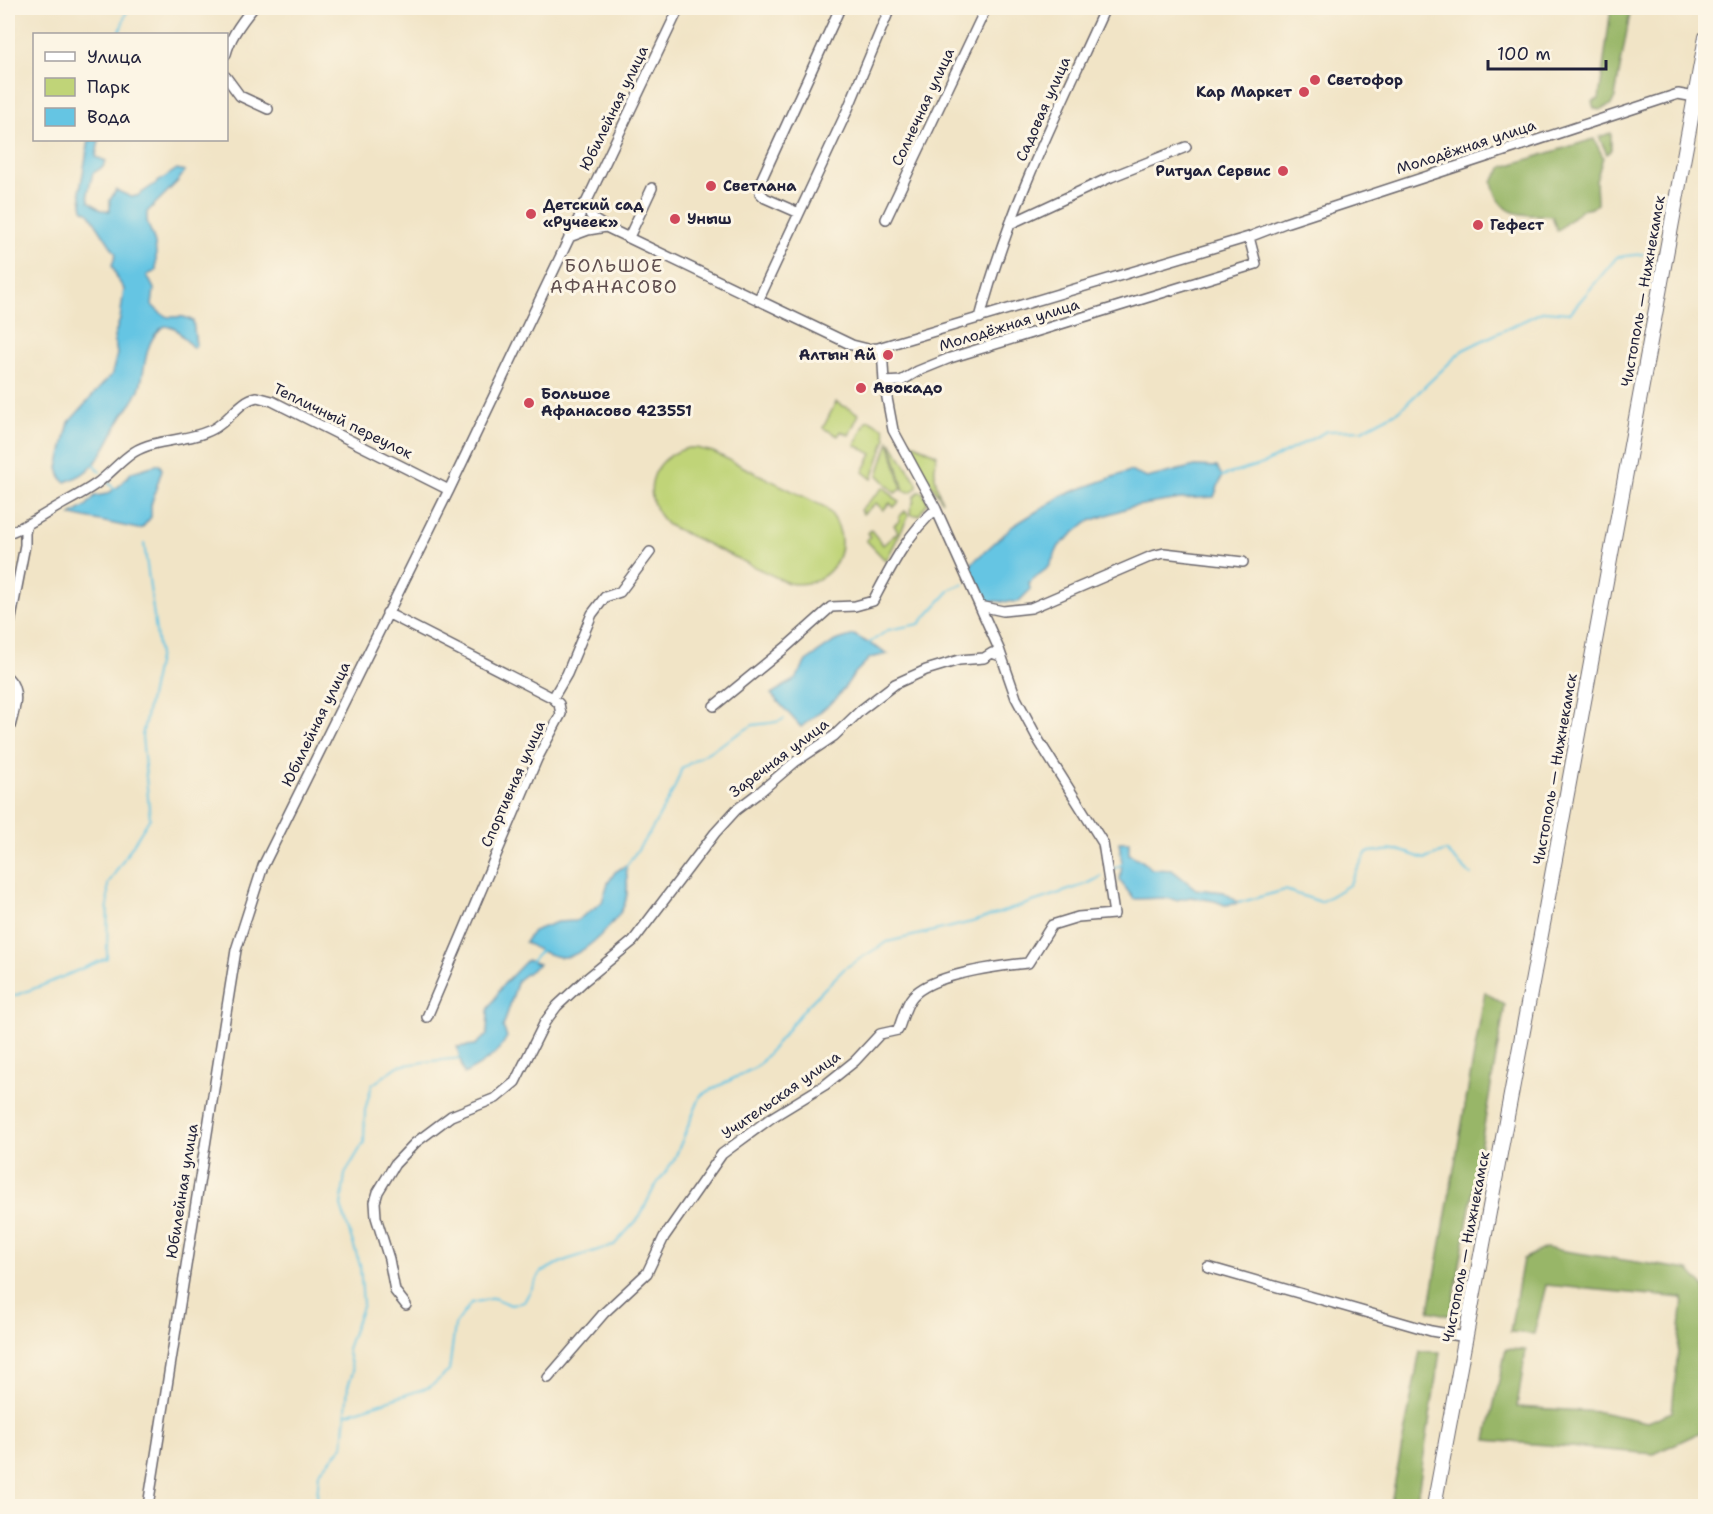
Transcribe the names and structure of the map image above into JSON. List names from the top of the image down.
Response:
{
  "streets": {
    "main road": ["Чистополь — Нижнекамск"],
    "street": [
      "Солнечная улица",
      "Юбилейная улица",
      "Садовая улица",
      "Молодёжная улица",
      "Тепличный переулок",
      "Заречная улица",
      "Спортивная улица",
      "Учительская улица"
    ]
  },
  "crossings": [
    ["Юбилейная улица", "Молодёжная улица"],
    ["Юбилейная улица", "Тепличный переулок"],
    ["Садовая улица", "Молодёжная улица"],
    ["Молодёжная улица", "Чистополь — Нижнекамск"],
    ["Заречная улица", "Учительская улица"]
  ],
  "districts": ["БОЛЬШОЕ АФАНАСОВО"],
  "places": [
    "Светофор",
    "Кар Маркет",
    "Ритуал Сервис",
    "Светлана",
    "Детский сад «Ручеек»",
    "Уныш",
    "Гефест",
    "Алтын Ай",
    "Авокадо",
    "Большое Афанасово 423551"
  ],
  "legend": ["Улица", "Парк", "Вода"],
  "scale_bar": "100 m"
}
